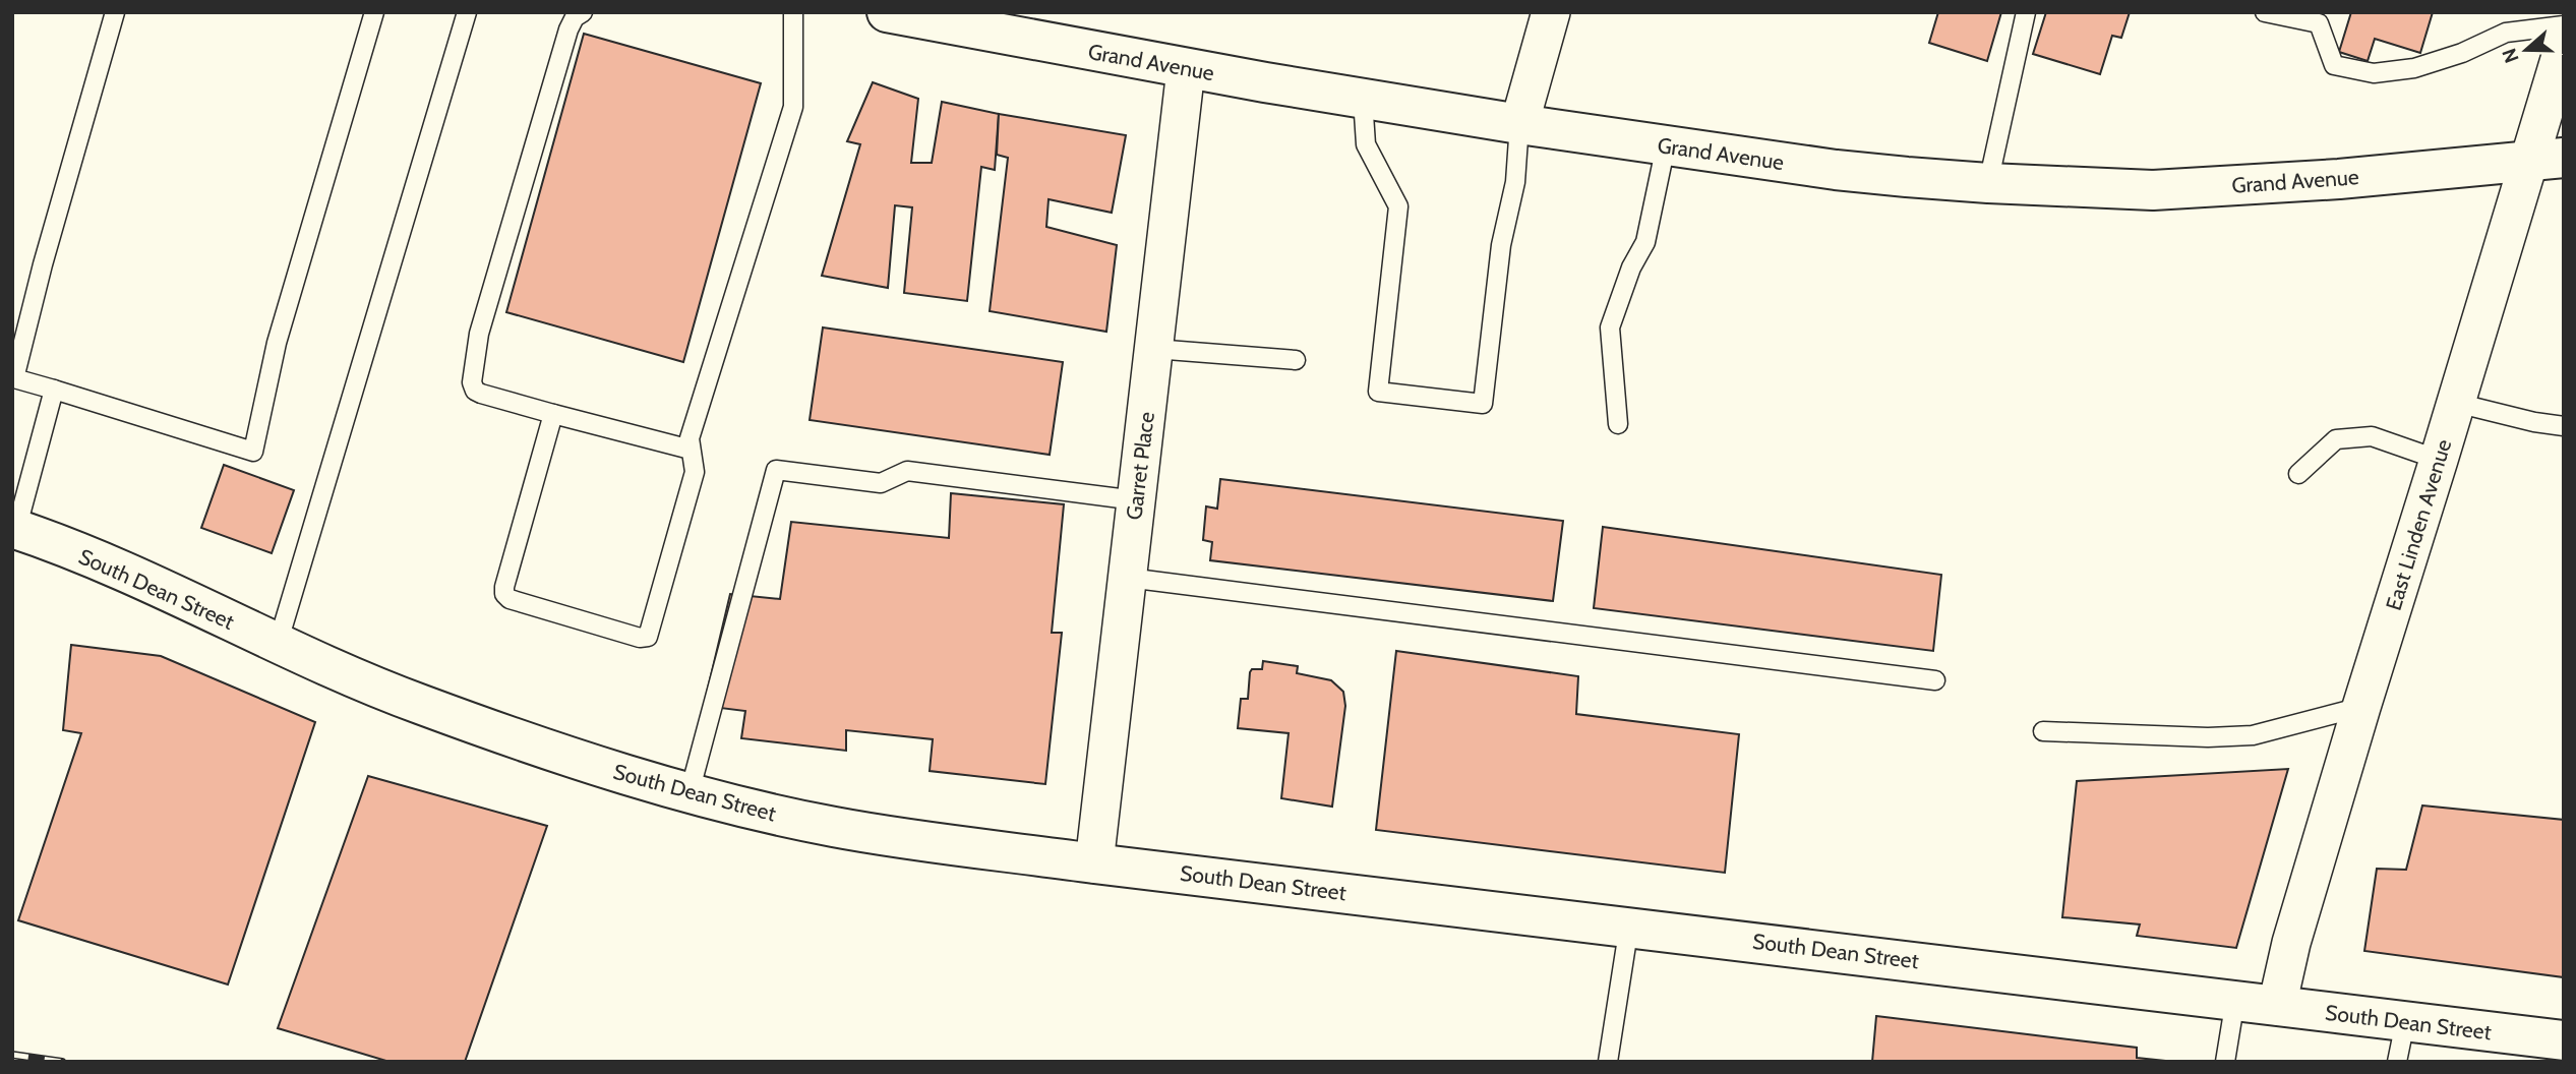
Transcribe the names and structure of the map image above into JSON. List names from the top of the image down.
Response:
{
  "streets": {
    "main road": ["Grand Avenue", "South Dean Street"],
    "street": ["Garret Place", "East Linden Avenue"]
  },
  "crossings": [
    ["Grand Avenue", "Garret Place"],
    ["Grand Avenue", "East Linden Avenue"],
    ["Garret Place", "South Dean Street"],
    ["East Linden Avenue", "South Dean Street"]
  ],
  "north": "left"
}
